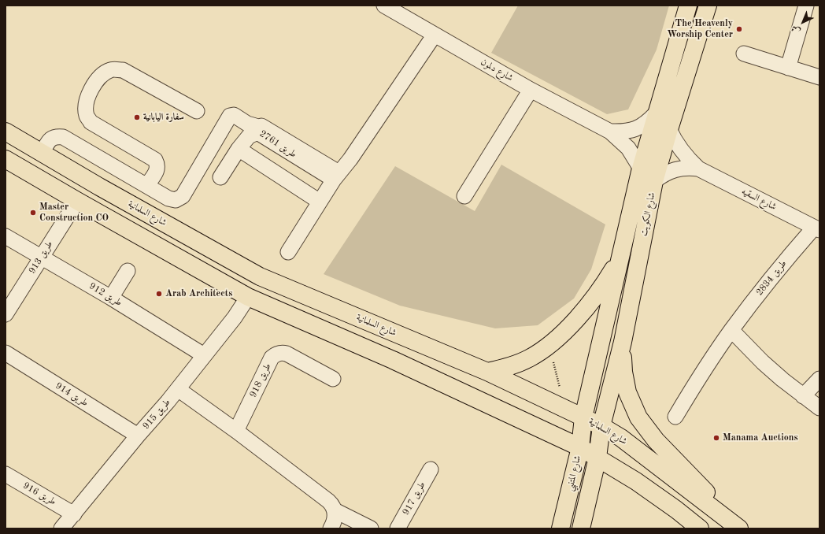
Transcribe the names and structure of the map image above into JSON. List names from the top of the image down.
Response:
{
  "streets": {
    "main road": ["شارع السلمانية", "شارع الكويت", "شارع المتنبي"],
    "street": [
      "شارع دلمون",
      "طريق 2761",
      "شارع السقيه",
      "طريق 913",
      "طريق 2834",
      "طريق 912",
      "طريق 918",
      "طريق 914",
      "طريق 915",
      "طريق 916",
      "طريق 917"
    ]
  },
  "crossings": [
    ["شارع دلمون", "شارع الكويت"],
    ["شارع السقيه", "شارع الكويت"],
    ["شارع السقيه", "طريق 2834"],
    ["شارع السلمانية", "شارع الكويت"],
    ["شارع السلمانية", "شارع المتنبي"],
    ["شارع الكويت", "شارع المتنبي"],
    ["طريق 913", "طريق 912"],
    ["طريق 912", "طريق 915"],
    ["طريق 914", "طريق 915"],
    ["طريق 915", "طريق 916"]
  ],
  "places": [
    "The Heavenly Worship Center",
    "سفارة اليابانية",
    "Master Construction CO",
    "Arab Architects",
    "Manama Auctions"
  ],
  "north": "bottom left"
}
